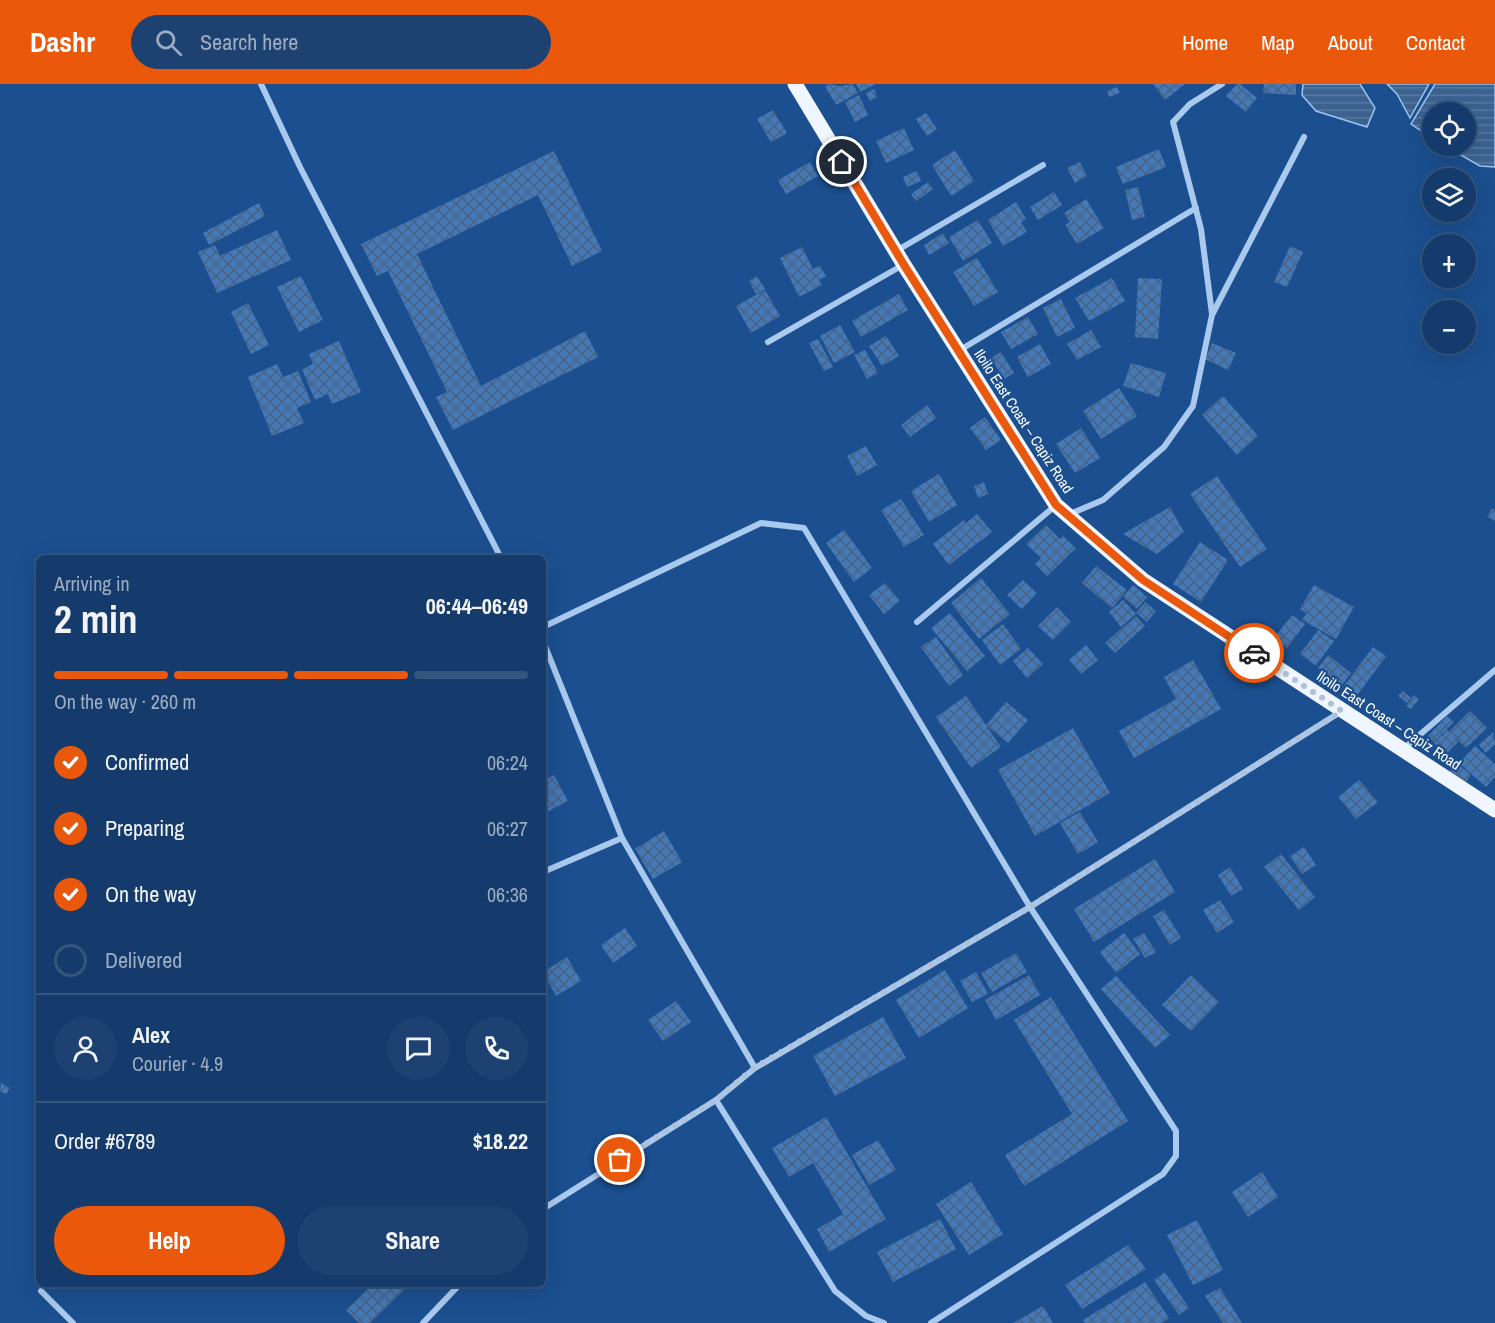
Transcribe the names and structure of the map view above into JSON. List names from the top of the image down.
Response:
{
  "streets": {
    "main road": ["Iloilo East Coast – Capiz Road"]
  },
  "page": {
    "header": "Dashr",
    "search": "Search here",
    "nav": [
      "Home",
      "Map",
      "About",
      "Contact"
    ],
    "map_buttons": ["+", "−"],
    "heading": ["2 min", "Arriving in", "06:44–06:49"],
    "panel": [
      "Alex",
      "Courier · 4.9",
      "Order #6789",
      "$18.22"
    ],
    "bar": "On the way · 260 m",
    "list": [
      ["Confirmed", "06:24"],
      ["Preparing", "06:27"],
      ["On the way", "06:36"],
      "Delivered"
    ],
    "buttons": ["Help", "Share"]
  }
}
